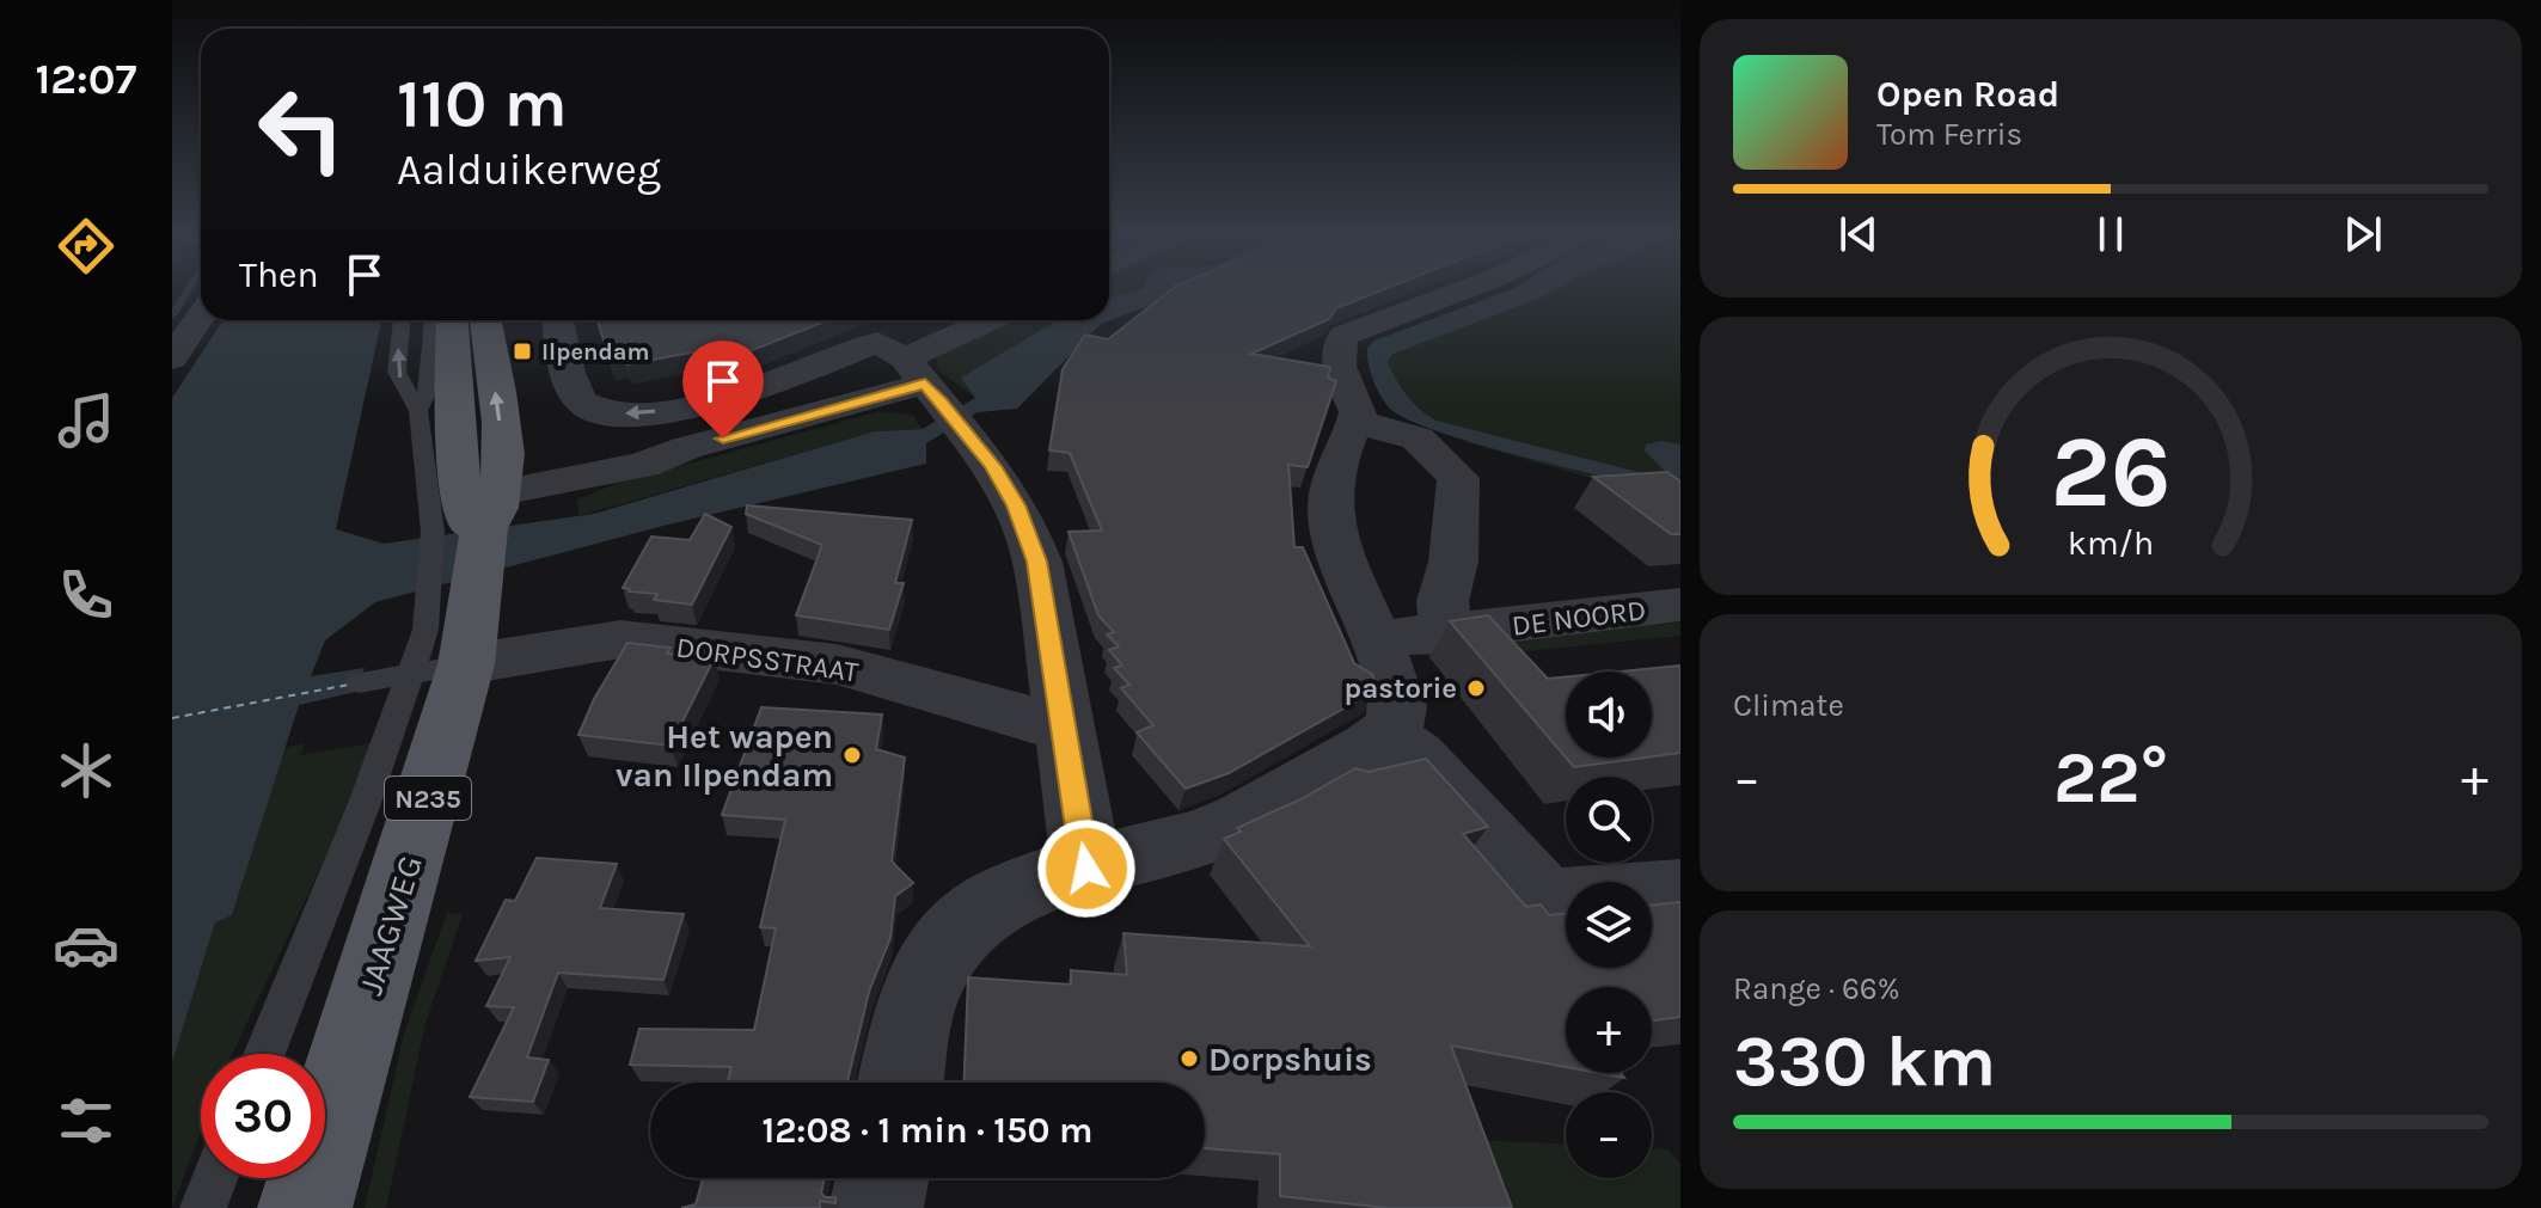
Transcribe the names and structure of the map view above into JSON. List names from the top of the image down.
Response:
{
  "streets": {
    "main road": ["N235", "JAAGWEG"],
    "street": ["DE NOORD", "DORPSSTRAAT"]
  },
  "crossings": [
    ["DORPSSTRAAT", "JAAGWEG"]
  ],
  "places": {
    "transit": ["Ilpendam"],
    "other": ["pastorie", "Het wapen van Ilpendam", "Dorpshuis"]
  },
  "page": {
    "tabs": "12:07",
    "turn": ["110 m", "Aalduikerweg"],
    "song": ["Open Road", "Tom Ferris"],
    "then": "Then",
    "tile": [
      "Climate",
      ["Range · 66%", "330 km"]
    ],
    "map_buttons": ["+", "−"],
    "heat": ["−", "22°", "+"],
    "limit": "30",
    "trip": "12:08 · 1 min · 150 m",
    "gauge": ["26", "km/h"]
  }
}
